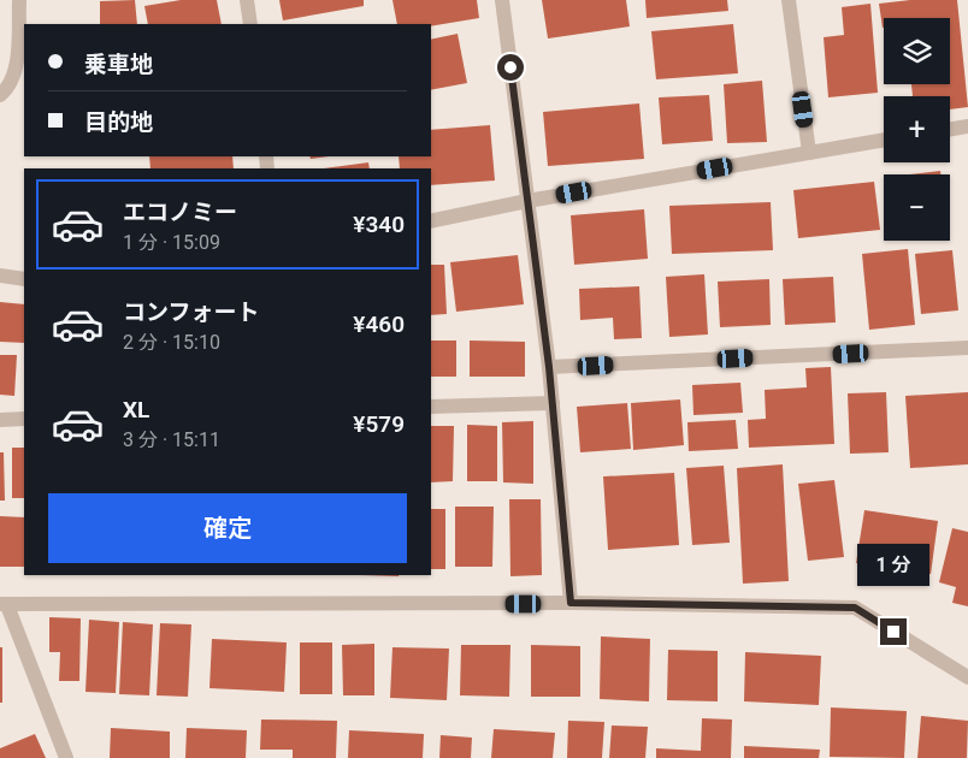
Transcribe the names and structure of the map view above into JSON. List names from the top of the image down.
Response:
{
  "page": {
    "map_buttons": ["+", "−"],
    "banner": ["乗車地", "目的地"],
    "list": [
      {
        "name": "エコノミー",
        "note": "1 分 · 15:09",
        "value": "¥340"
      },
      {
        "name": "コンフォート",
        "note": "2 分 · 15:10",
        "value": "¥460"
      },
      {
        "name": "XL",
        "note": "3 分 · 15:11",
        "value": "¥579"
      }
    ],
    "buttons": "確定",
    "bubble": "1 分"
  }
}
